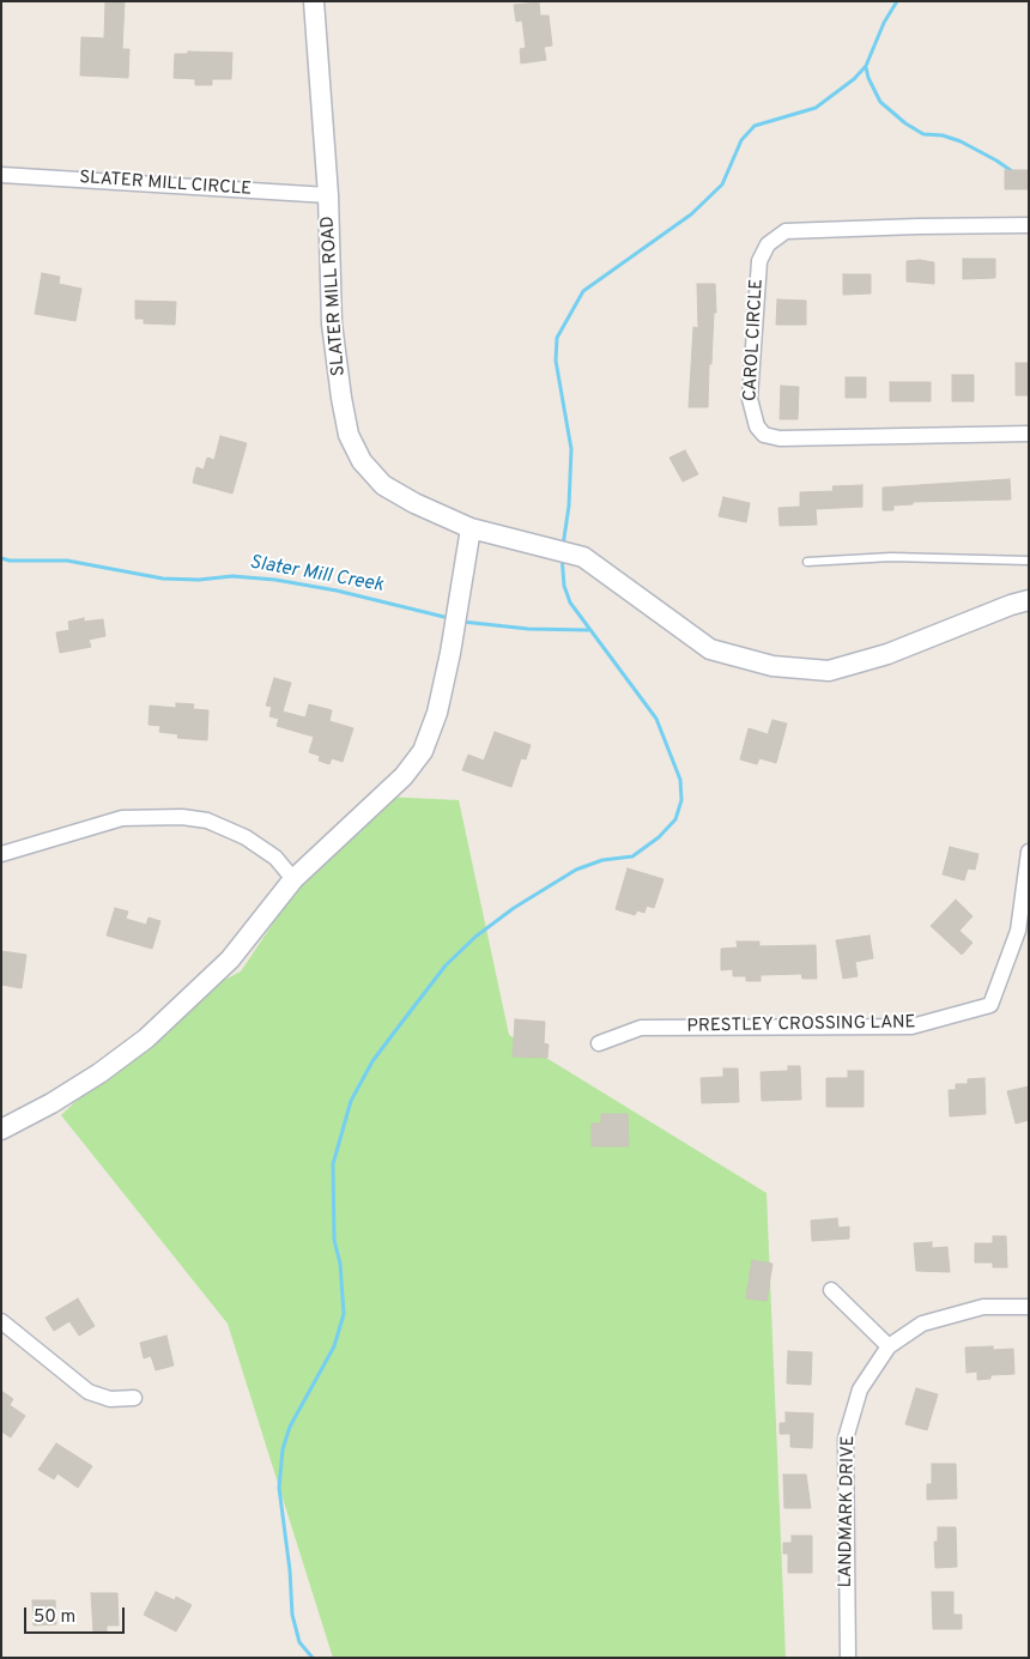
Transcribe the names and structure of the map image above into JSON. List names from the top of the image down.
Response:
{
  "streets": {
    "street": [
      "SLATER MILL CIRCLE",
      "SLATER MILL ROAD",
      "CAROL CIRCLE",
      "PRESTLEY CROSSING LANE",
      "LANDMARK DRIVE"
    ]
  },
  "crossings": [
    ["SLATER MILL CIRCLE", "SLATER MILL ROAD"]
  ],
  "water": ["Slater Mill Creek"],
  "scale_bar": "50 m"
}
